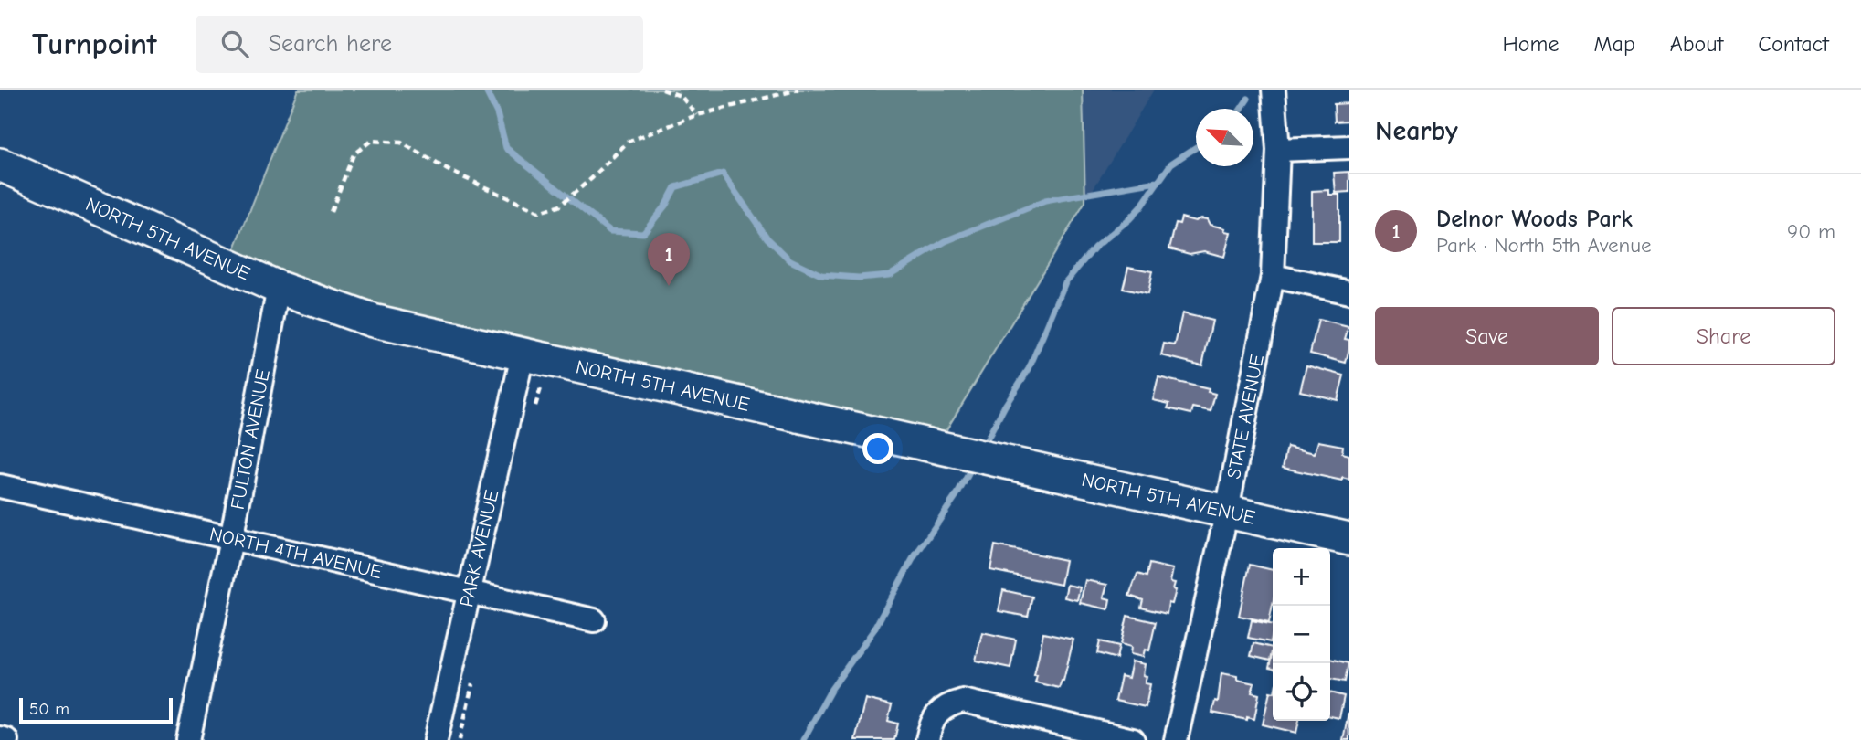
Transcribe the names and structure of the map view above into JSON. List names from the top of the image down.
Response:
{
  "streets": {
    "main road": ["NORTH 5TH AVENUE"],
    "street": [
      "STATE AVENUE",
      "FULTON AVENUE",
      "PARK AVENUE",
      "NORTH 4TH AVENUE"
    ]
  },
  "crossings": [
    ["NORTH 5TH AVENUE", "STATE AVENUE"],
    ["NORTH 5TH AVENUE", "FULTON AVENUE"],
    ["NORTH 5TH AVENUE", "PARK AVENUE"],
    ["FULTON AVENUE", "NORTH 4TH AVENUE"],
    ["PARK AVENUE", "NORTH 4TH AVENUE"]
  ],
  "scale_bar": "50 m",
  "north": "top left",
  "page": {
    "header": "Turnpoint",
    "search": "Search here",
    "nav": [
      "Home",
      "Map",
      "About",
      "Contact"
    ],
    "heading": "Nearby",
    "list": [
      {
        "mark": "1",
        "name": "Delnor Woods Park",
        "note": "Park · North 5th Avenue",
        "value": "90 m"
      }
    ],
    "pins": "1",
    "buttons": ["Save", "Share"],
    "map_buttons": ["+", "−"],
    "scale": "50 m"
  }
}
